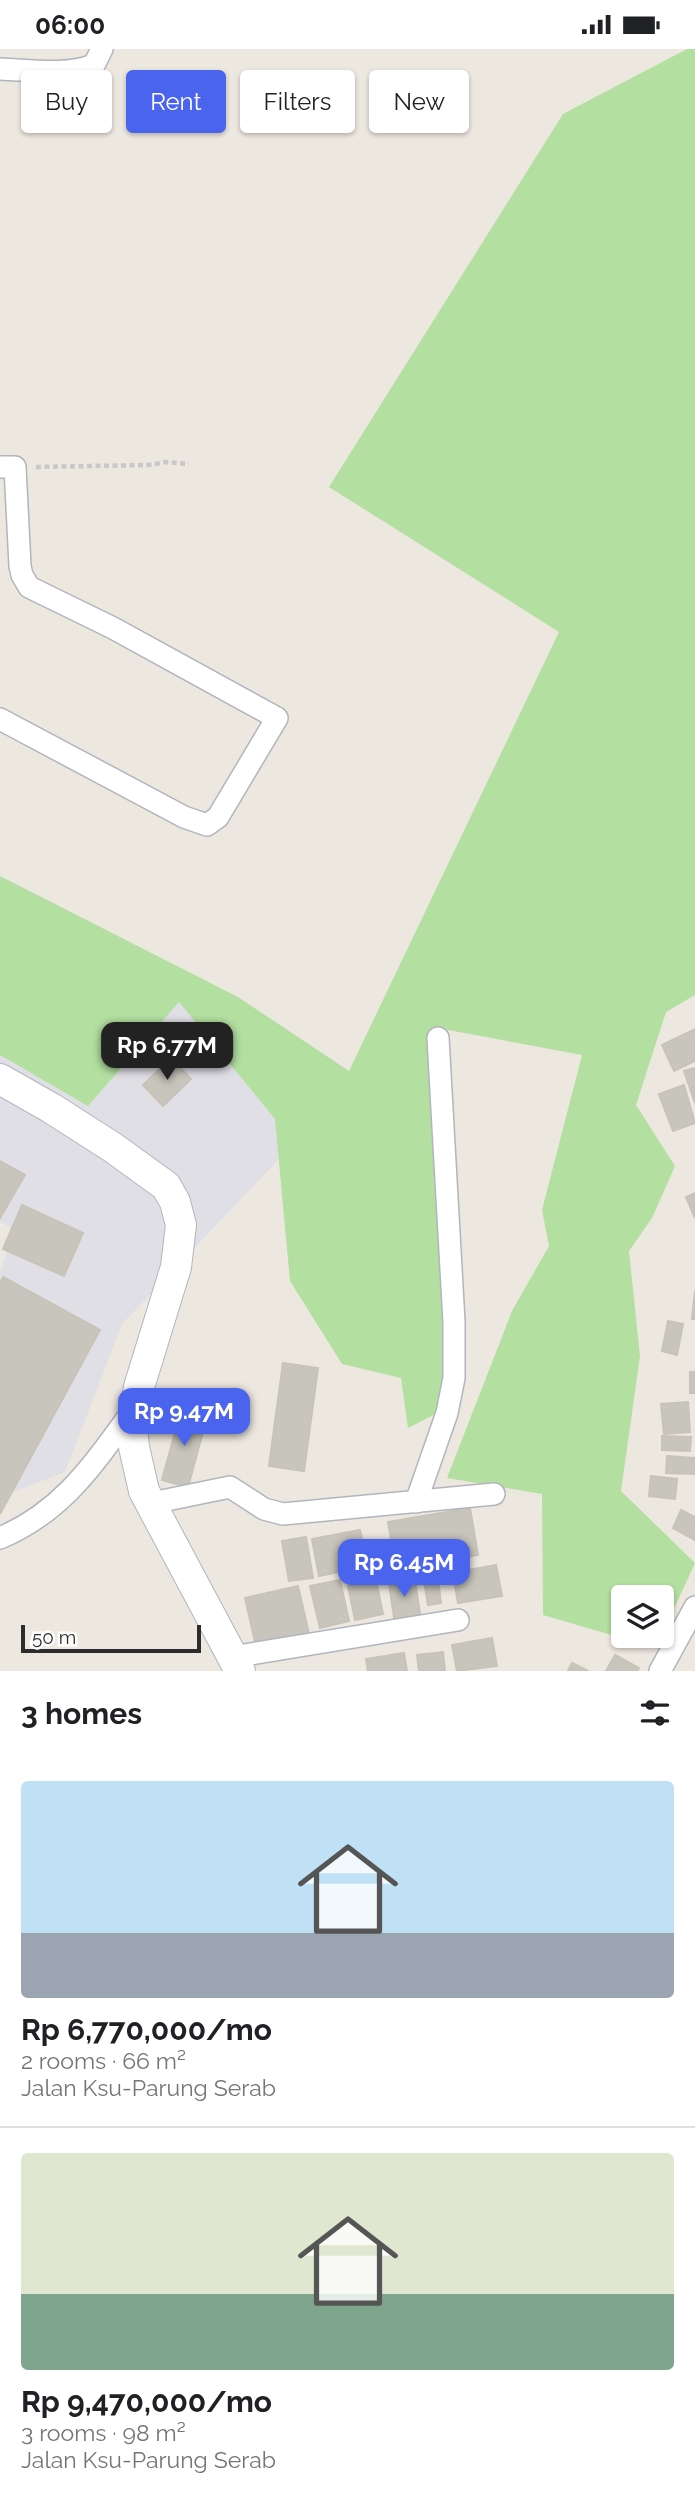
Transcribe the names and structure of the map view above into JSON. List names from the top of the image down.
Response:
{
  "scale_bar": "50 m",
  "page": {
    "status": "06:00",
    "chip": [
      "Buy",
      "Rent",
      "Filters",
      "New"
    ],
    "price": ["Rp 6.77M", "Rp 9.47M", "Rp 6.45M"],
    "scale": "50 m",
    "heading": "3 homes",
    "list": [
      {
        "name": "Rp 6,770,000/mo",
        "note": "2 rooms · 66 m² · Jalan Ksu-Parung Serab"
      },
      {
        "name": "Rp 9,470,000/mo",
        "note": "3 rooms · 98 m² · Jalan Ksu-Parung Serab"
      }
    ]
  }
}
